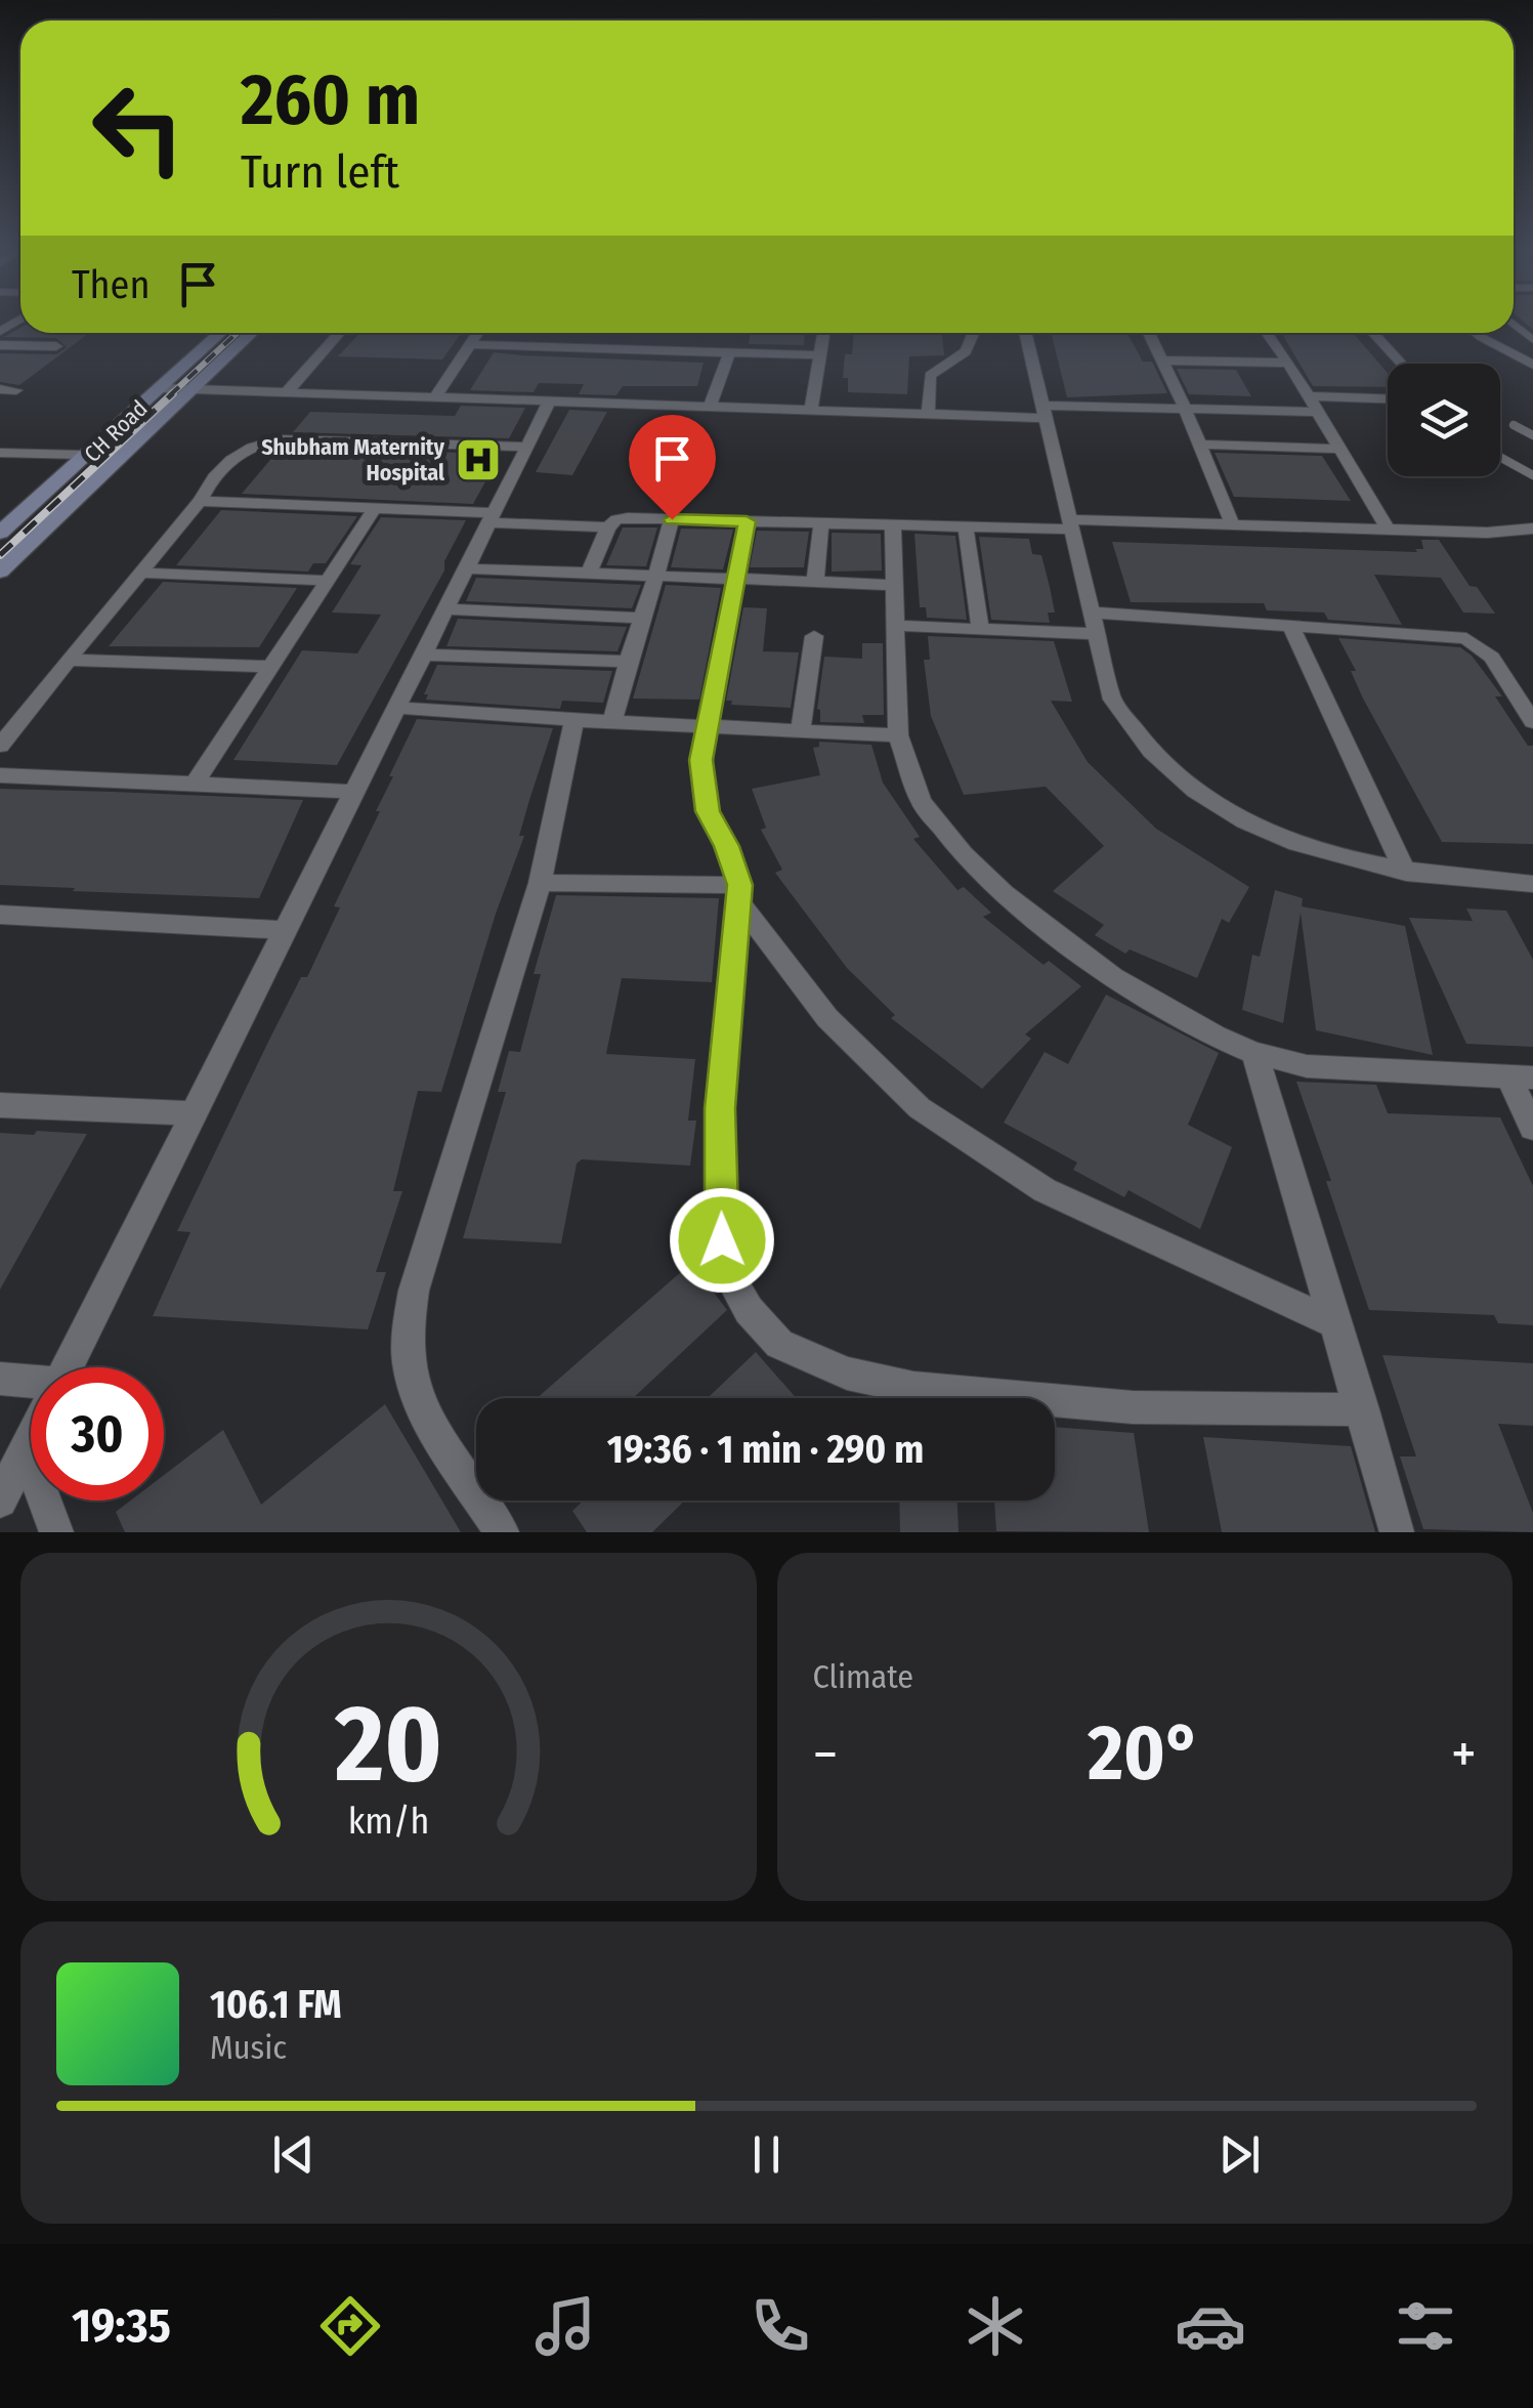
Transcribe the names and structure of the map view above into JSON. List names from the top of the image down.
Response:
{
  "streets": {
    "street": ["CH Road"]
  },
  "places": {
    "hospital": ["Shubham Maternity Hospital"]
  },
  "page": {
    "turn": ["260 m", "Turn left"],
    "then": "Then",
    "limit": "30",
    "trip": "19:36 · 1 min · 290 m",
    "tile": "Climate",
    "heat": ["−", "20°", "+"],
    "song": ["106.1 FM", "Music"],
    "tabs": "19:35",
    "gauge": ["20", "km/h"]
  }
}
